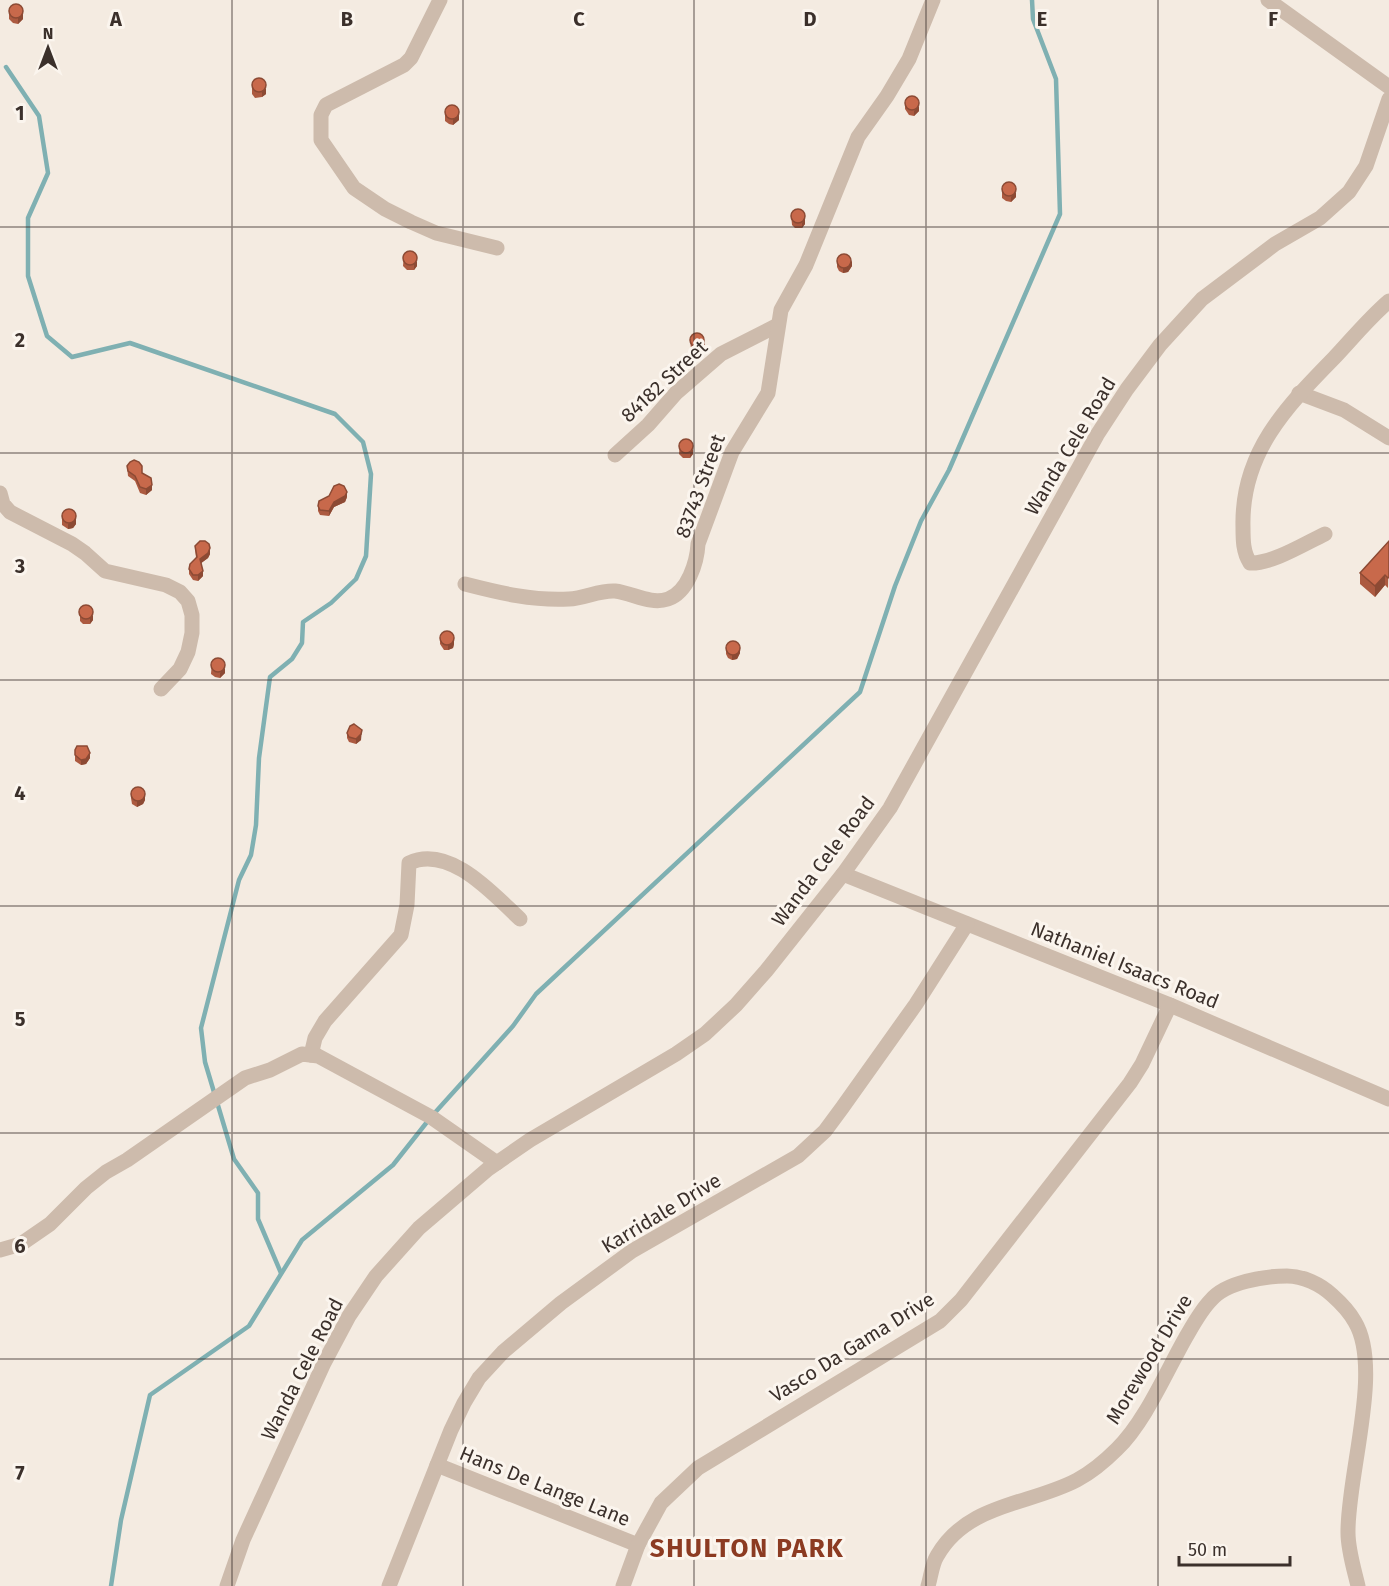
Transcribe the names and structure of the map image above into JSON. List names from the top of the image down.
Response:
{
  "streets": {
    "street": [
      "84182 Street",
      "Wanda Cele Road",
      "83743 Street",
      "Nathaniel Isaacs Road",
      "Karridale Drive",
      "Vasco Da Gama Drive",
      "Morewood Drive",
      "Hans De Lange Lane"
    ]
  },
  "crossings": [
    ["84182 Street", "83743 Street"],
    ["Wanda Cele Road", "Nathaniel Isaacs Road"],
    ["Nathaniel Isaacs Road", "Karridale Drive"],
    ["Nathaniel Isaacs Road", "Vasco Da Gama Drive"],
    ["Karridale Drive", "Hans De Lange Lane"],
    ["Vasco Da Gama Drive", "Hans De Lange Lane"]
  ],
  "districts": ["SHULTON PARK"],
  "scale_bar": "50 m",
  "north": "top",
  "grid": {
    "columns": [
      "A",
      "B",
      "C",
      "D",
      "E",
      "F"
    ],
    "rows": [
      "1",
      "2",
      "3",
      "4",
      "5",
      "6",
      "7"
    ]
  }
}
